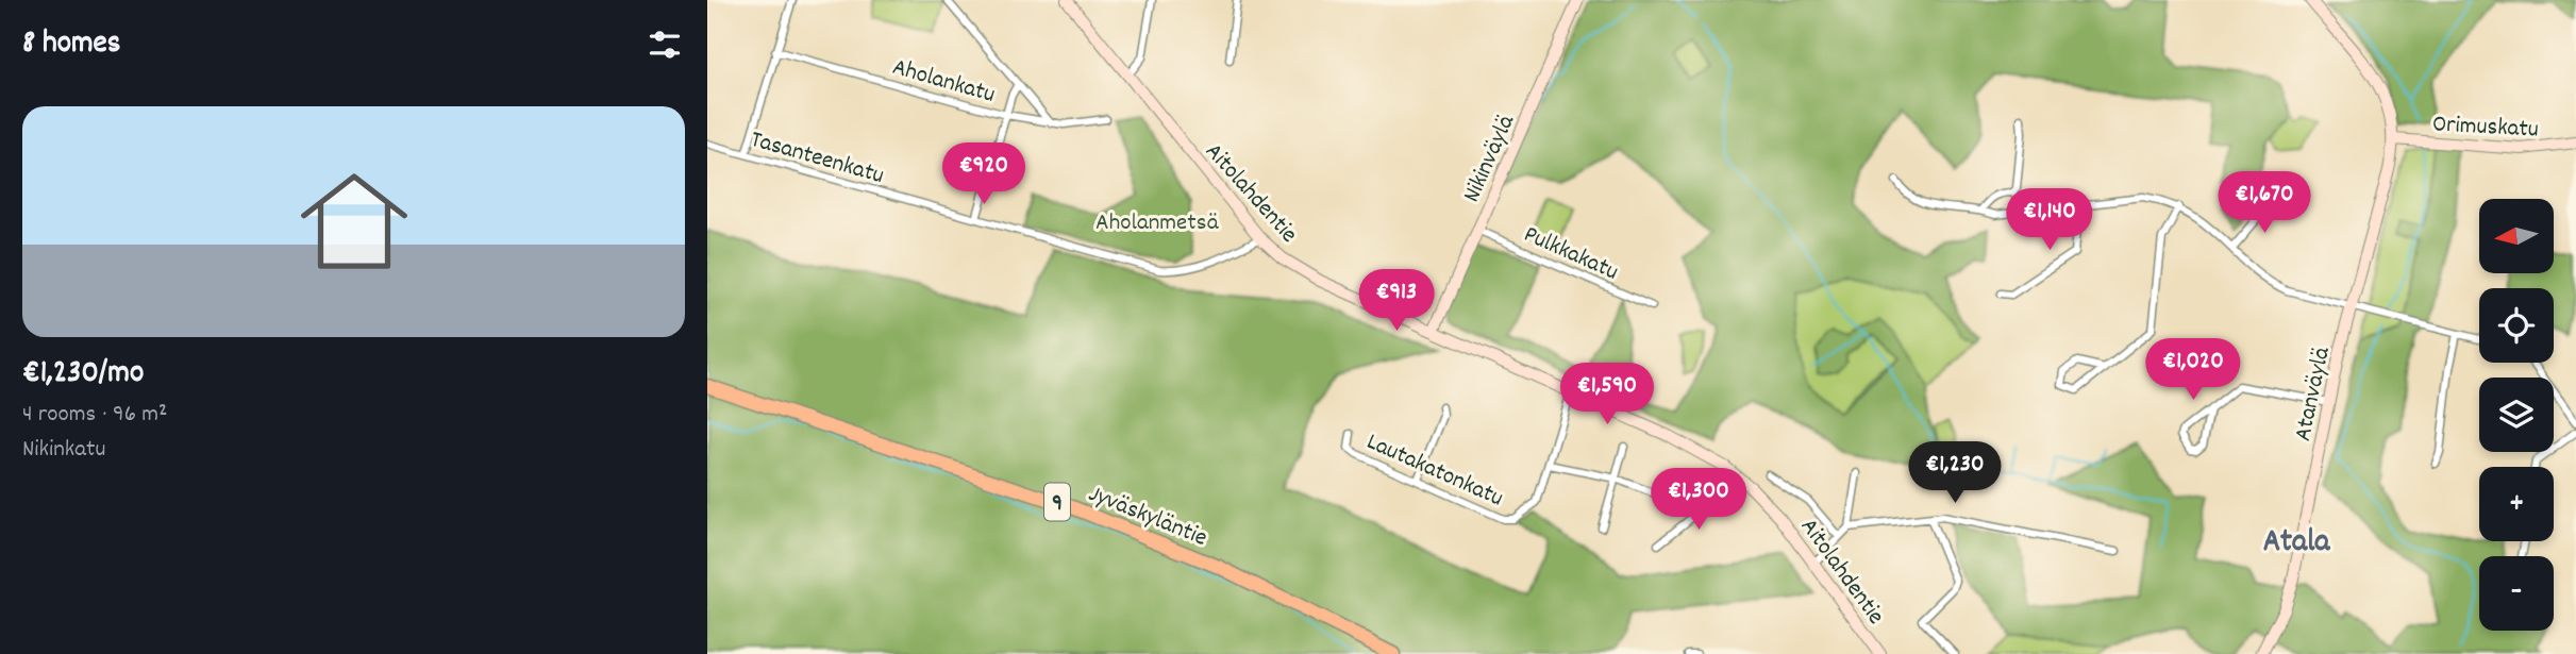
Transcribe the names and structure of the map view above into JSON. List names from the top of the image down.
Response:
{
  "streets": {
    "highway": ["9", "Jyväskyläntie"],
    "street": [
      "Aholankatu",
      "Orimuskatu",
      "Tasanteenkatu",
      "Nikinväylä",
      "Aitolahdentie",
      "Pulkkakatu",
      "Atanväylä",
      "Lautakatonkatu"
    ]
  },
  "crossings": [
    ["Orimuskatu", "Atanväylä"],
    ["Tasanteenkatu", "Aitolahdentie"],
    ["Nikinväylä", "Aitolahdentie"],
    ["Nikinväylä", "Pulkkakatu"],
    ["Aitolahdentie", "Lautakatonkatu"]
  ],
  "districts": ["Atala"],
  "parks": ["Aholanmetsä"],
  "north": "left",
  "page": {
    "heading": "8 homes",
    "list": [
      {
        "name": "€1,230/mo",
        "note": "4 rooms · 96 m² · Nikinkatu"
      }
    ],
    "price": [
      "€920",
      "€1,670",
      "€1,140",
      "€913",
      "€1,020",
      "€1,590",
      "€1,230",
      "€1,300"
    ],
    "map_buttons": ["+", "−"]
  }
}
